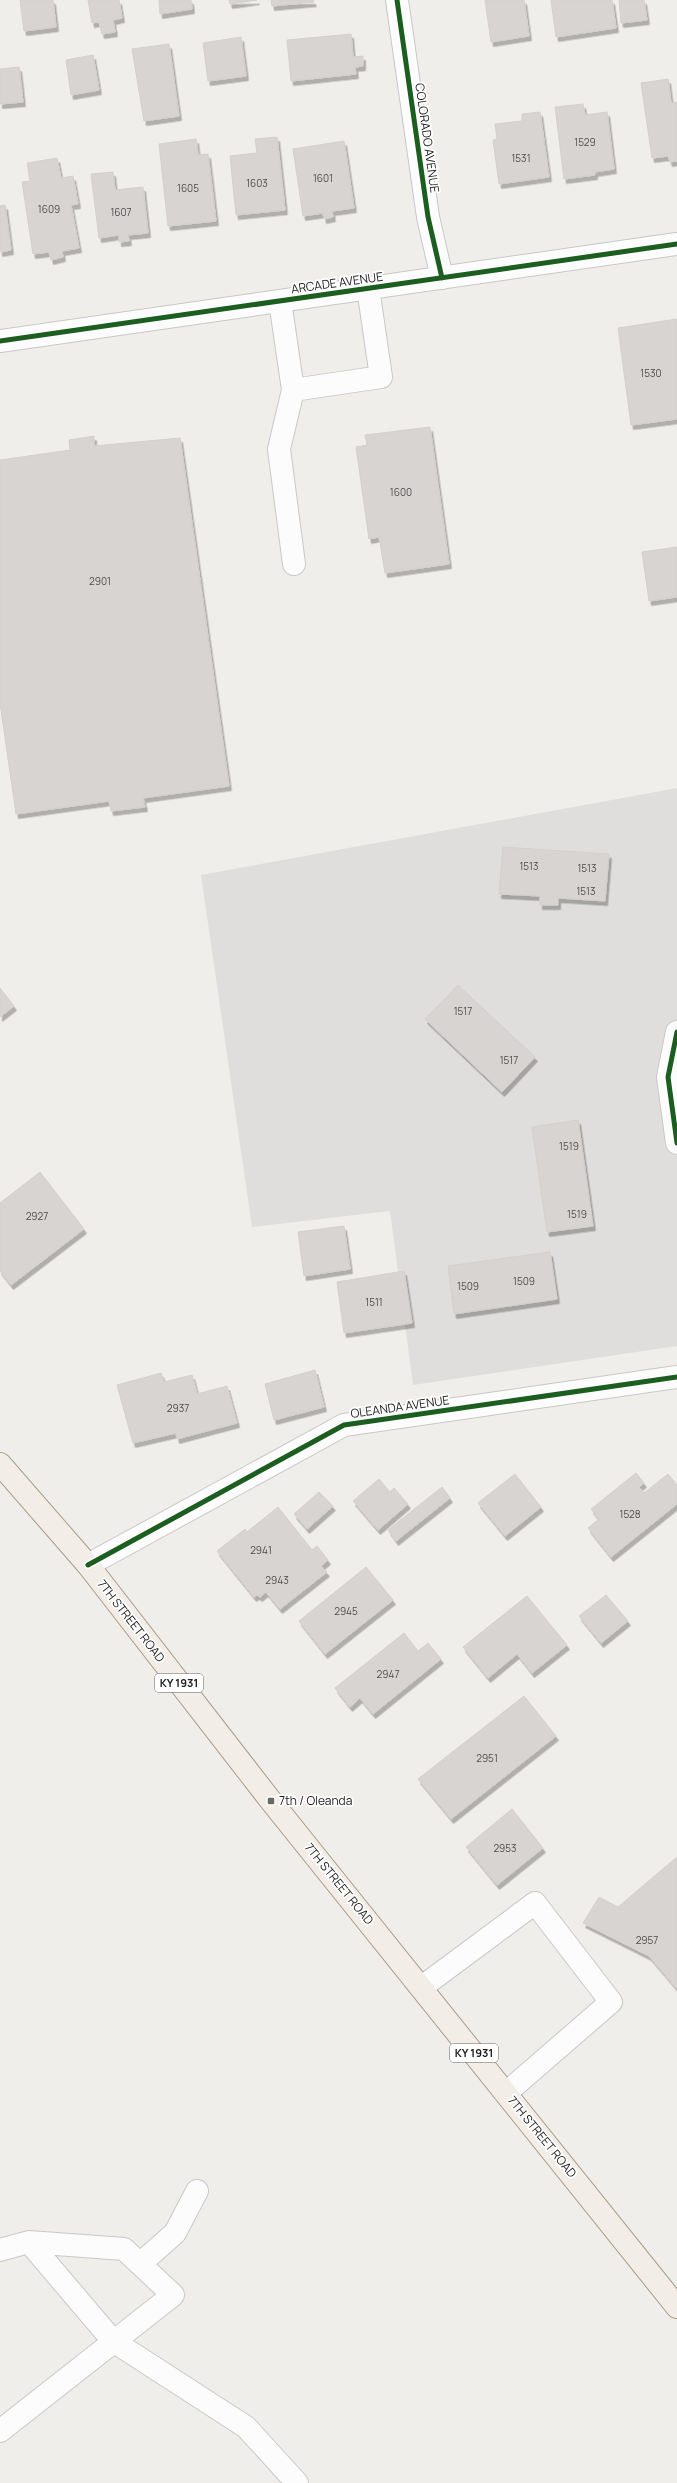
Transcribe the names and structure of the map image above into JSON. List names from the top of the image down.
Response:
{
  "streets": {
    "main road": ["7TH STREET ROAD", "KY 1931"],
    "street": ["COLORADO AVENUE", "ARCADE AVENUE", "OLEANDA AVENUE"]
  },
  "crossings": [
    ["COLORADO AVENUE", "ARCADE AVENUE"],
    ["OLEANDA AVENUE", "7TH STREET ROAD"]
  ],
  "places": {
    "transit": ["7th / Oleanda"]
  },
  "house_numbers": [
    "1529",
    "1531",
    "1601",
    "1603",
    "1605",
    "1609",
    "1607",
    "1530",
    "1600",
    "2901",
    "1513",
    "1513",
    "1513",
    "1517",
    "1517",
    "1519",
    "1519",
    "2927",
    "1509",
    "1509",
    "1511",
    "2937",
    "1528",
    "2941",
    "2943",
    "2945",
    "2947",
    "2951",
    "2953",
    "2957"
  ]
}
